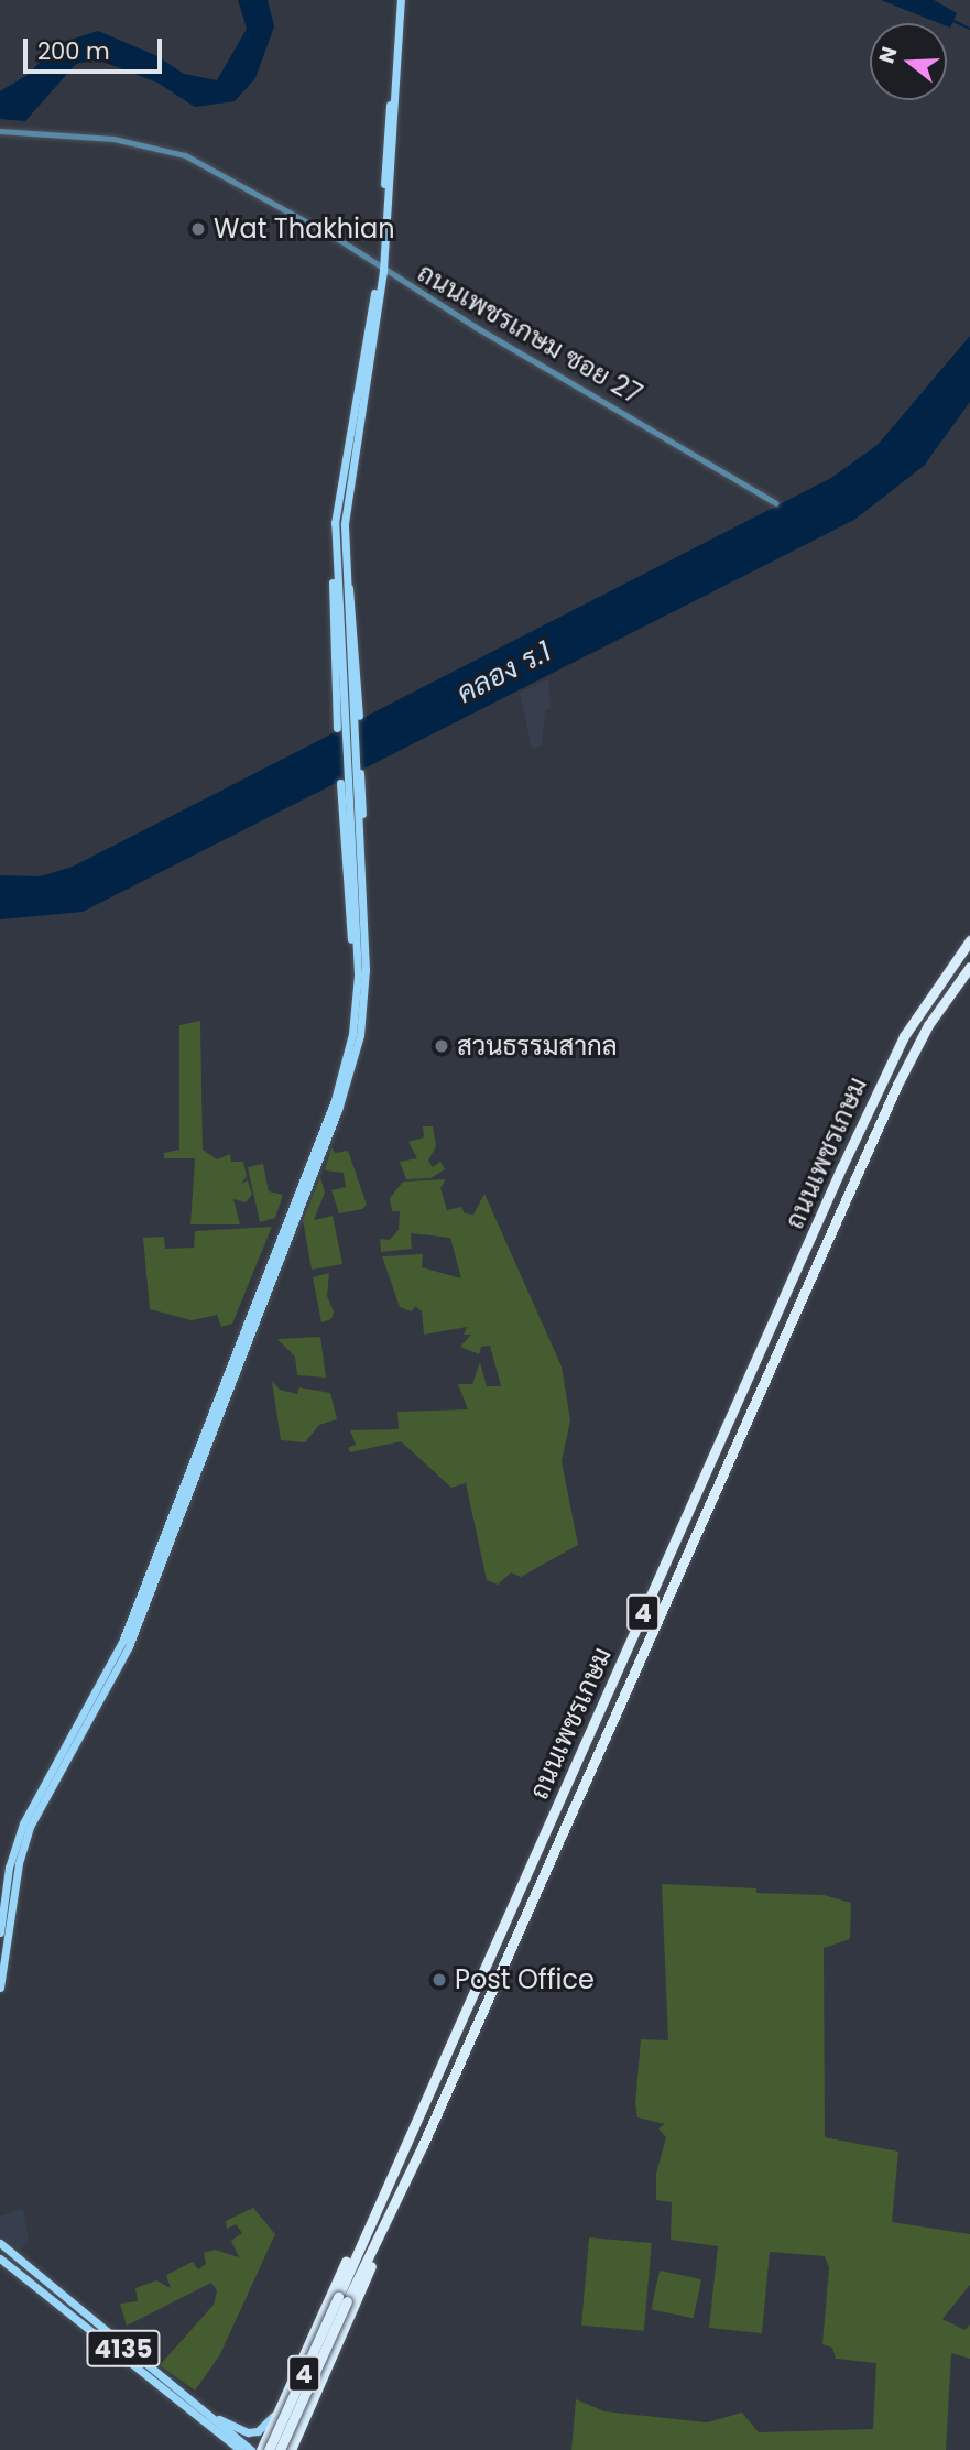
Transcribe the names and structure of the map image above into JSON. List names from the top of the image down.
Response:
{
  "streets": {
    "highway": ["ถนนเพชรเกษม", "4"],
    "main road": ["4135"],
    "street": ["ถนนเพชรเกษม ซอย 27"]
  },
  "water": ["คลอง ร.1"],
  "places": ["Wat Thakhian", "สวนธรรมสากล", "Post Office"],
  "scale_bar": "200 m",
  "north": "left"
}
